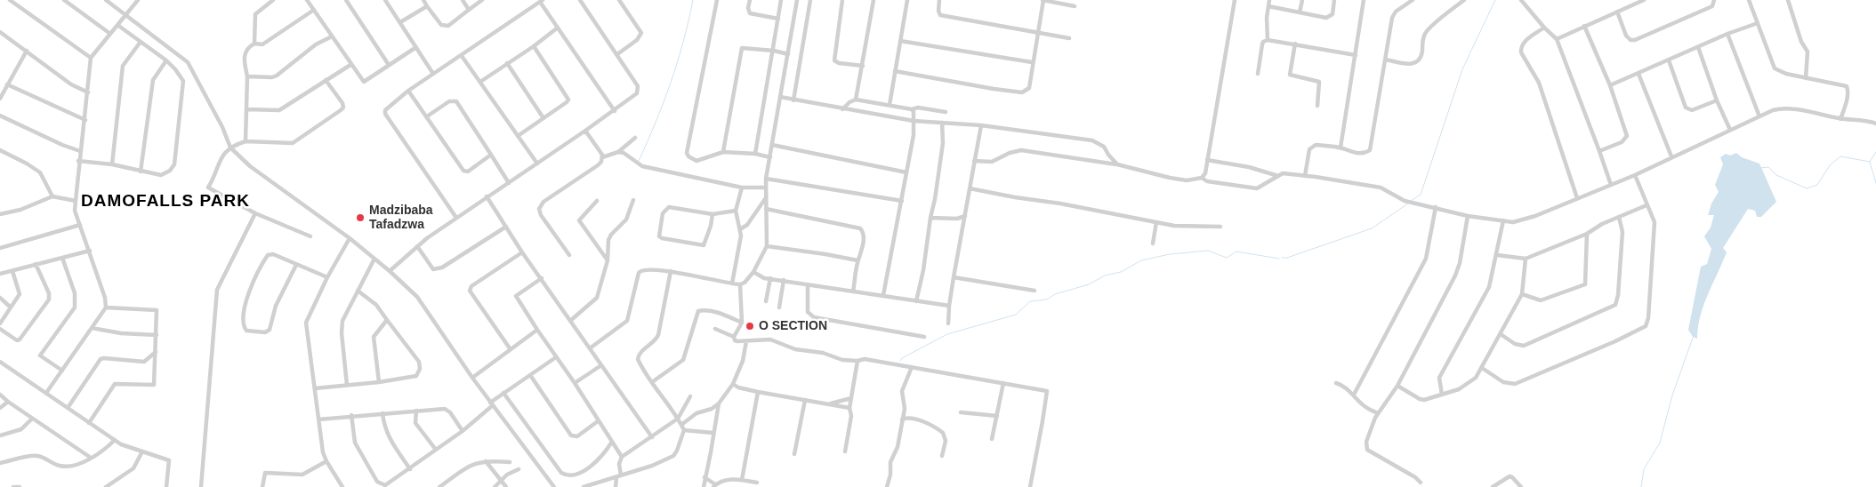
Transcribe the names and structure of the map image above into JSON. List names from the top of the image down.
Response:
{
  "districts": ["DAMOFALLS PARK"],
  "places": ["Madzibaba Tafadzwa", "O SECTION"]
}
